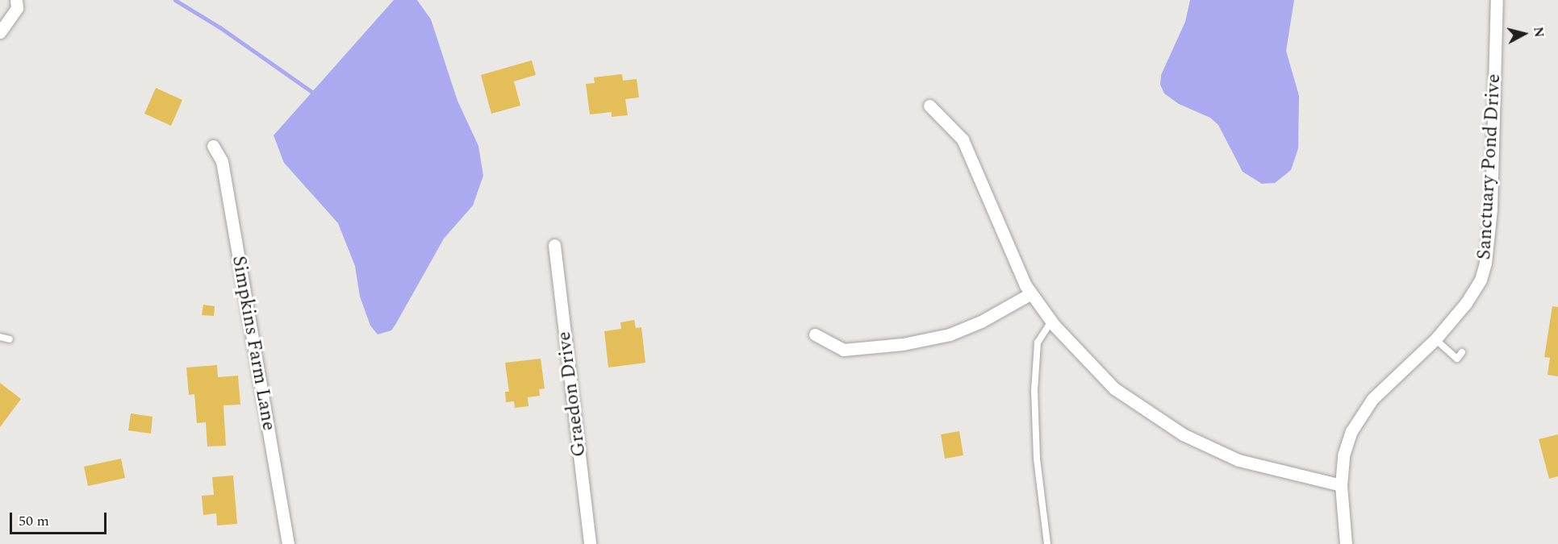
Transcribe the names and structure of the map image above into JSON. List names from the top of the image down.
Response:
{
  "streets": {
    "street": ["Sanctuary Pond Drive", "Simpkins Farm Lane", "Graedon Drive"]
  },
  "scale_bar": "50 m",
  "north": "right"
}
